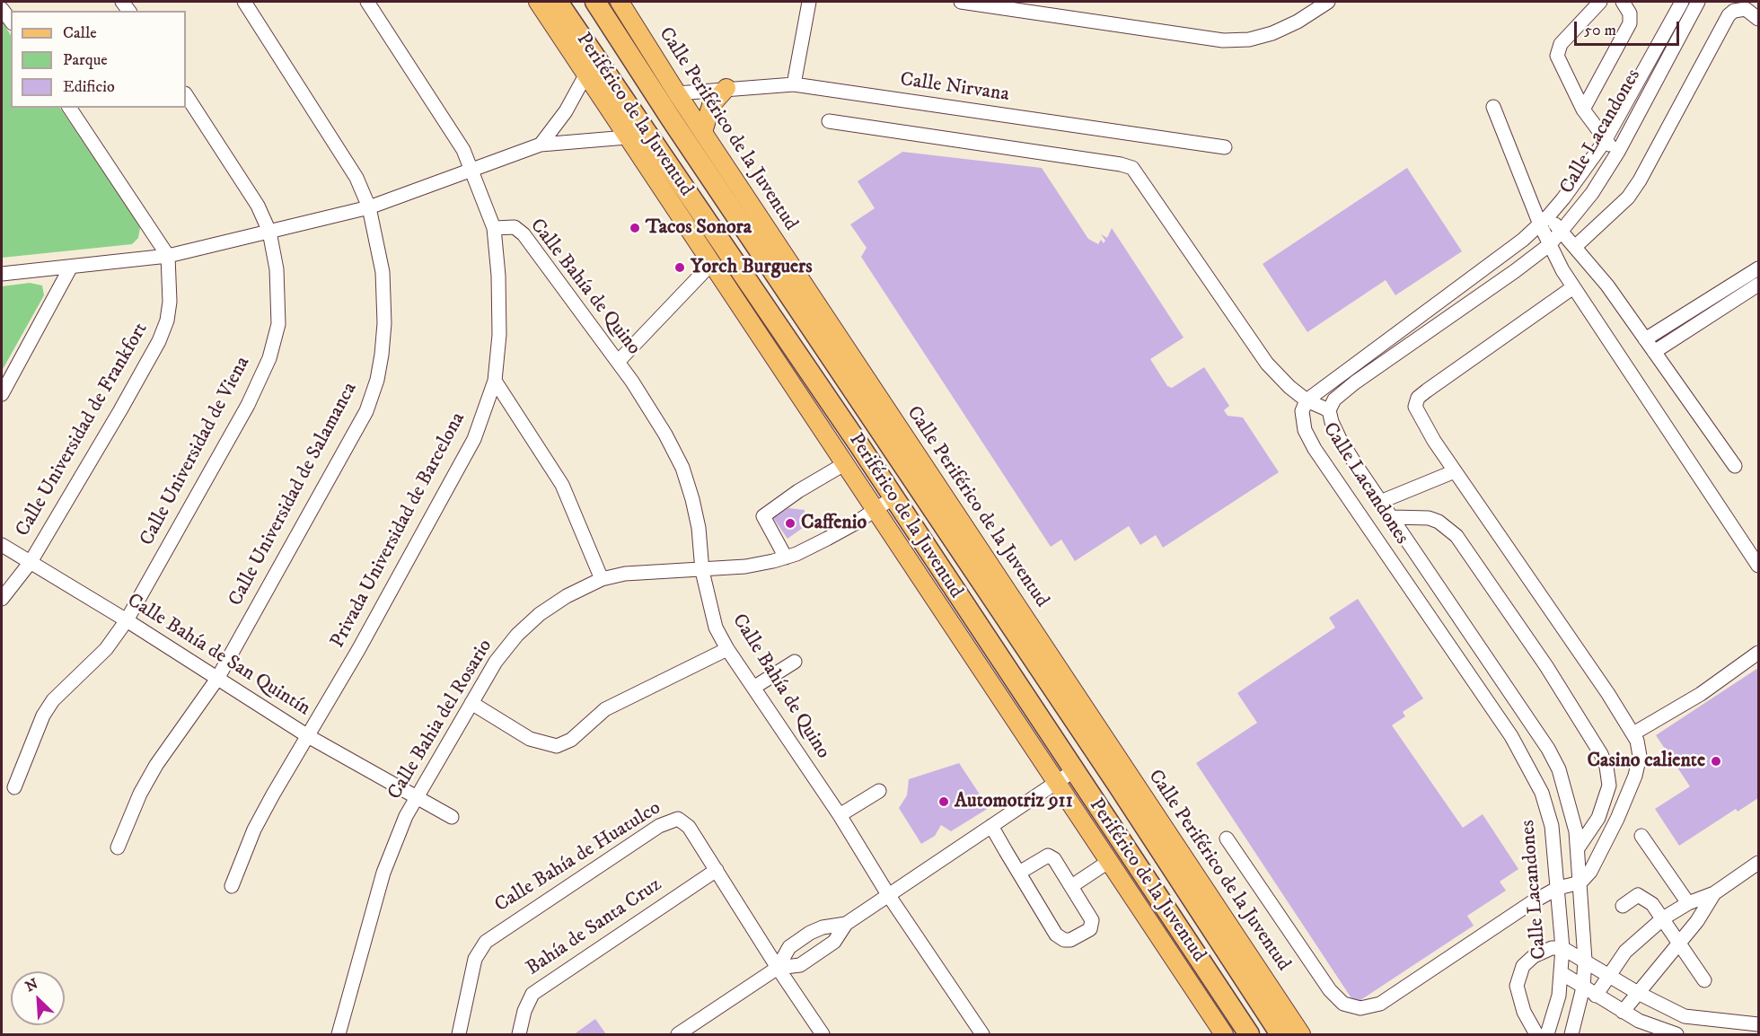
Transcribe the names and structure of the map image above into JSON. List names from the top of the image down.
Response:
{
  "streets": {
    "highway": ["Periférico de la Juventud"],
    "main road": ["Calle Periférico de la Juventud"],
    "street": [
      "Calle Nirvana",
      "Calle Lacandones",
      "Calle Bahía de Quino",
      "Calle Universidad de Frankfort",
      "Calle Universidad de Viena",
      "Calle Universidad de Salamanca",
      "Privada Universidad de Barcelona",
      "Calle Bahía de San Quintín",
      "Calle Bahia del Rosario",
      "Calle Bahía de Huatulco",
      "Bahía de Santa Cruz"
    ]
  },
  "crossings": [
    ["Calle Nirvana", "Calle Periférico de la Juventud"],
    ["Periférico de la Juventud", "Calle Bahia del Rosario"],
    ["Calle Bahía de Quino", "Privada Universidad de Barcelona"],
    ["Calle Bahía de Quino", "Calle Bahia del Rosario"],
    ["Calle Universidad de Frankfort", "Calle Bahía de San Quintín"],
    ["Calle Universidad de Viena", "Calle Bahía de San Quintín"],
    ["Calle Universidad de Salamanca", "Calle Bahía de San Quintín"],
    ["Privada Universidad de Barcelona", "Calle Bahía de San Quintín"],
    ["Calle Bahía de San Quintín", "Calle Bahia del Rosario"],
    ["Calle Bahía de Huatulco", "Bahía de Santa Cruz"]
  ],
  "places": [
    "Tacos Sonora",
    "Yorch Burguers",
    "Caffenio",
    "Casino caliente",
    "Automotriz 911"
  ],
  "legend": ["Calle", "Parque", "Edificio"],
  "scale_bar": "50 m",
  "north": "top left"
}
